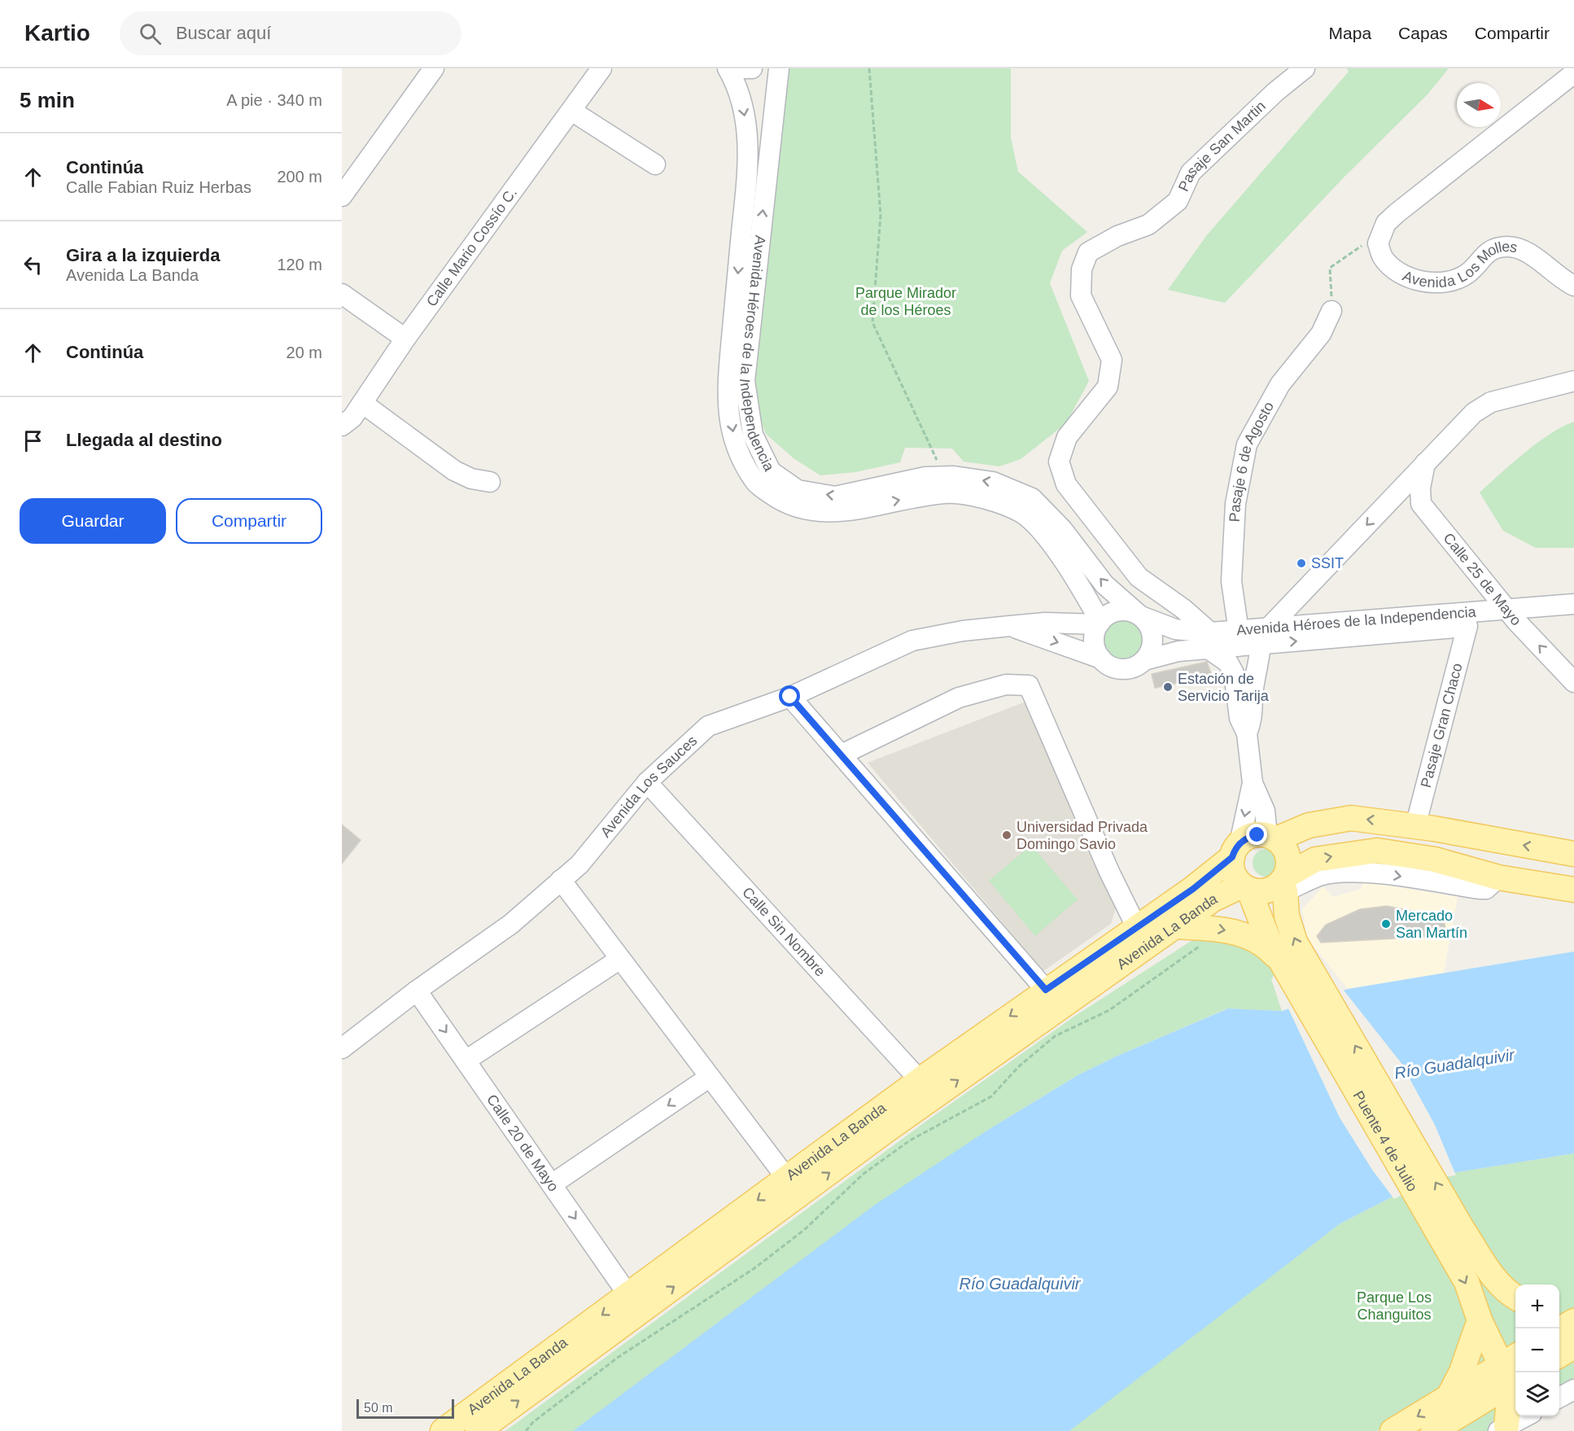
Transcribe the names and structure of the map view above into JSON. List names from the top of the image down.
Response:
{
  "streets": {
    "main road": ["Avenida La Banda", "Puente 4 de Julio"],
    "street": [
      "Pasaje San Martin",
      "Calle Mario Cossío C.",
      "Avenida Los Molles",
      "Avenida Héroes de la Independencia",
      "Pasaje 6 de Agosto",
      "Calle 25 de Mayo",
      "Pasaje Gran Chaco",
      "Avenida Los Sauces",
      "Calle Sin Nombre",
      "Calle 20 de Mayo"
    ]
  },
  "crossings": [
    ["Pasaje San Martin", "Avenida Héroes de la Independencia"],
    ["Avenida Héroes de la Independencia", "Pasaje 6 de Agosto"],
    ["Avenida Héroes de la Independencia", "Calle 25 de Mayo"],
    ["Avenida Héroes de la Independencia", "Pasaje Gran Chaco"],
    ["Avenida Héroes de la Independencia", "Avenida Los Sauces"],
    ["Avenida Los Sauces", "Calle Sin Nombre"],
    ["Avenida Los Sauces", "Calle 20 de Mayo"],
    ["Calle Sin Nombre", "Avenida La Banda"],
    ["Avenida La Banda", "Puente 4 de Julio"],
    ["Avenida La Banda", "Calle 20 de Mayo"]
  ],
  "one_way": ["Calle 25 de Mayo", "Calle 20 de Mayo"],
  "water": ["Río Guadalquivir"],
  "parks": ["Parque Mirador de los Héroes", "Parque Los Changuitos"],
  "places": [
    "SSIT",
    "Estación de Servicio Tarija",
    "Universidad Privada Domingo Savio",
    "Mercado San Martín"
  ],
  "scale_bar": "50 m",
  "north": "right",
  "page": {
    "header": "Kartio",
    "search": "Buscar aquí",
    "nav": ["Mapa", "Capas", "Compartir"],
    "heading": ["5 min", "A pie · 340 m"],
    "list": [
      ["Continúa", "Calle Fabian Ruiz Herbas", "200 m"],
      ["Gira a la izquierda", "Avenida La Banda", "120 m"],
      ["Continúa", "20 m"],
      "Llegada al destino"
    ],
    "buttons": ["Guardar", "Compartir"],
    "map_buttons": ["+", "−"],
    "scale": "50 m"
  }
}
